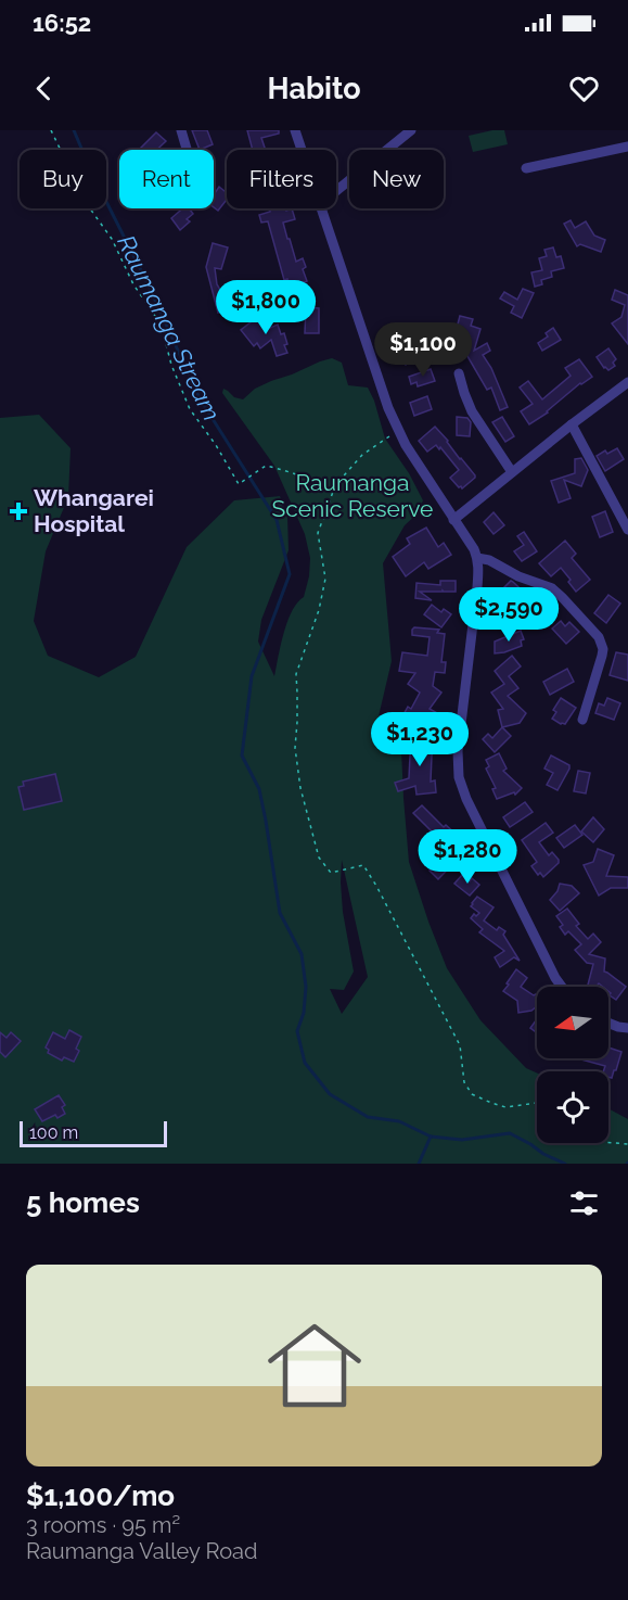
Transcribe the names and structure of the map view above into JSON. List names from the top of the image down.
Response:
{
  "water": ["Raumanga Stream"],
  "parks": ["Raumanga Scenic Reserve"],
  "places": {
    "health": ["Whangarei Hospital"]
  },
  "scale_bar": "100 m",
  "north": "left",
  "page": {
    "status": "16:52",
    "header": "Habito",
    "chip": [
      "Buy",
      "Rent",
      "Filters",
      "New"
    ],
    "price": [
      "$1,800",
      "$1,100",
      "$2,590",
      "$1,230",
      "$1,280"
    ],
    "scale": "100 m",
    "heading": "5 homes",
    "list": [
      {
        "name": "$1,100/mo",
        "note": "3 rooms · 95 m² · Raumanga Valley Road"
      }
    ]
  }
}
